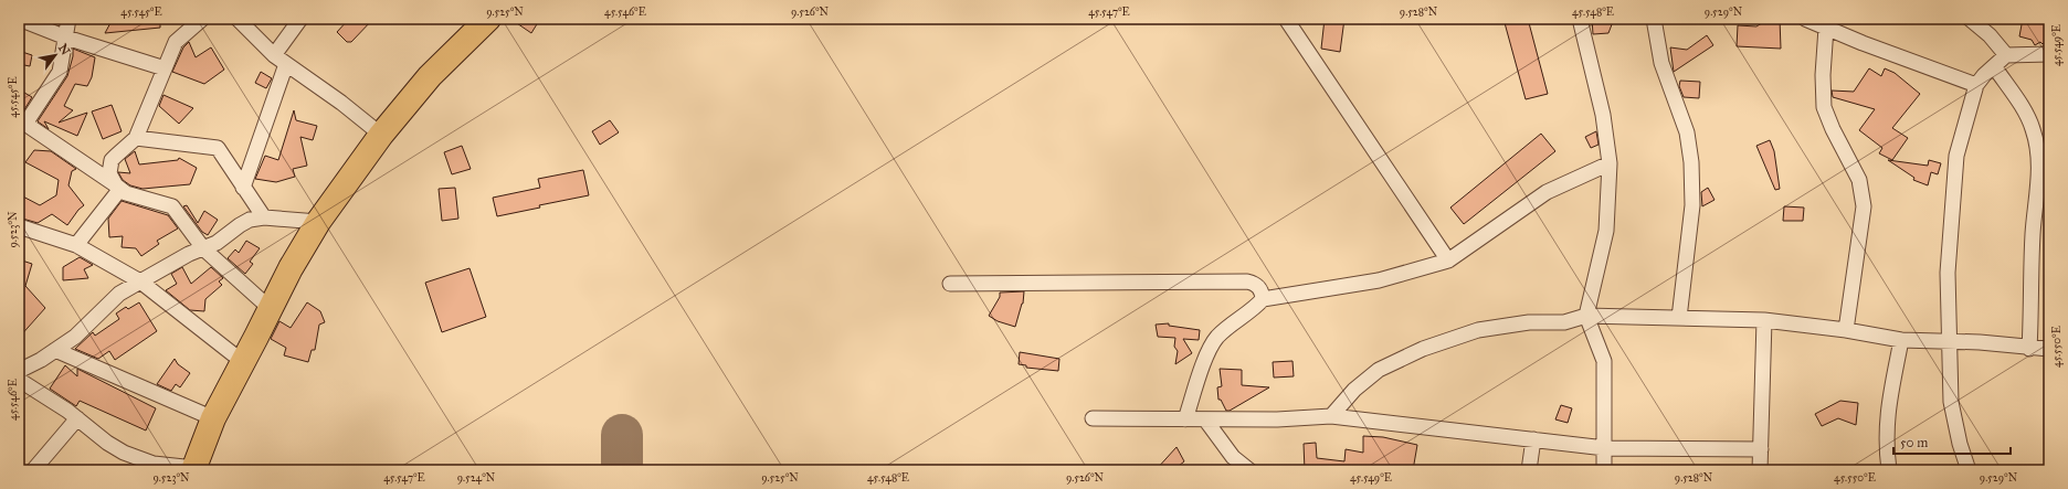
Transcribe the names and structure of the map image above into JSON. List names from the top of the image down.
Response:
{
  "scale_bar": "50 m",
  "north": "top right",
  "coordinates": [
    "45.545°E",
    "9.525°N",
    "45.546°E",
    "9.526°N",
    "45.547°E",
    "9.528°N",
    "45.548°E",
    "9.529°N",
    "45.549°E",
    "9.523°N",
    "45.550°E",
    "9.524°N"
  ]
}
